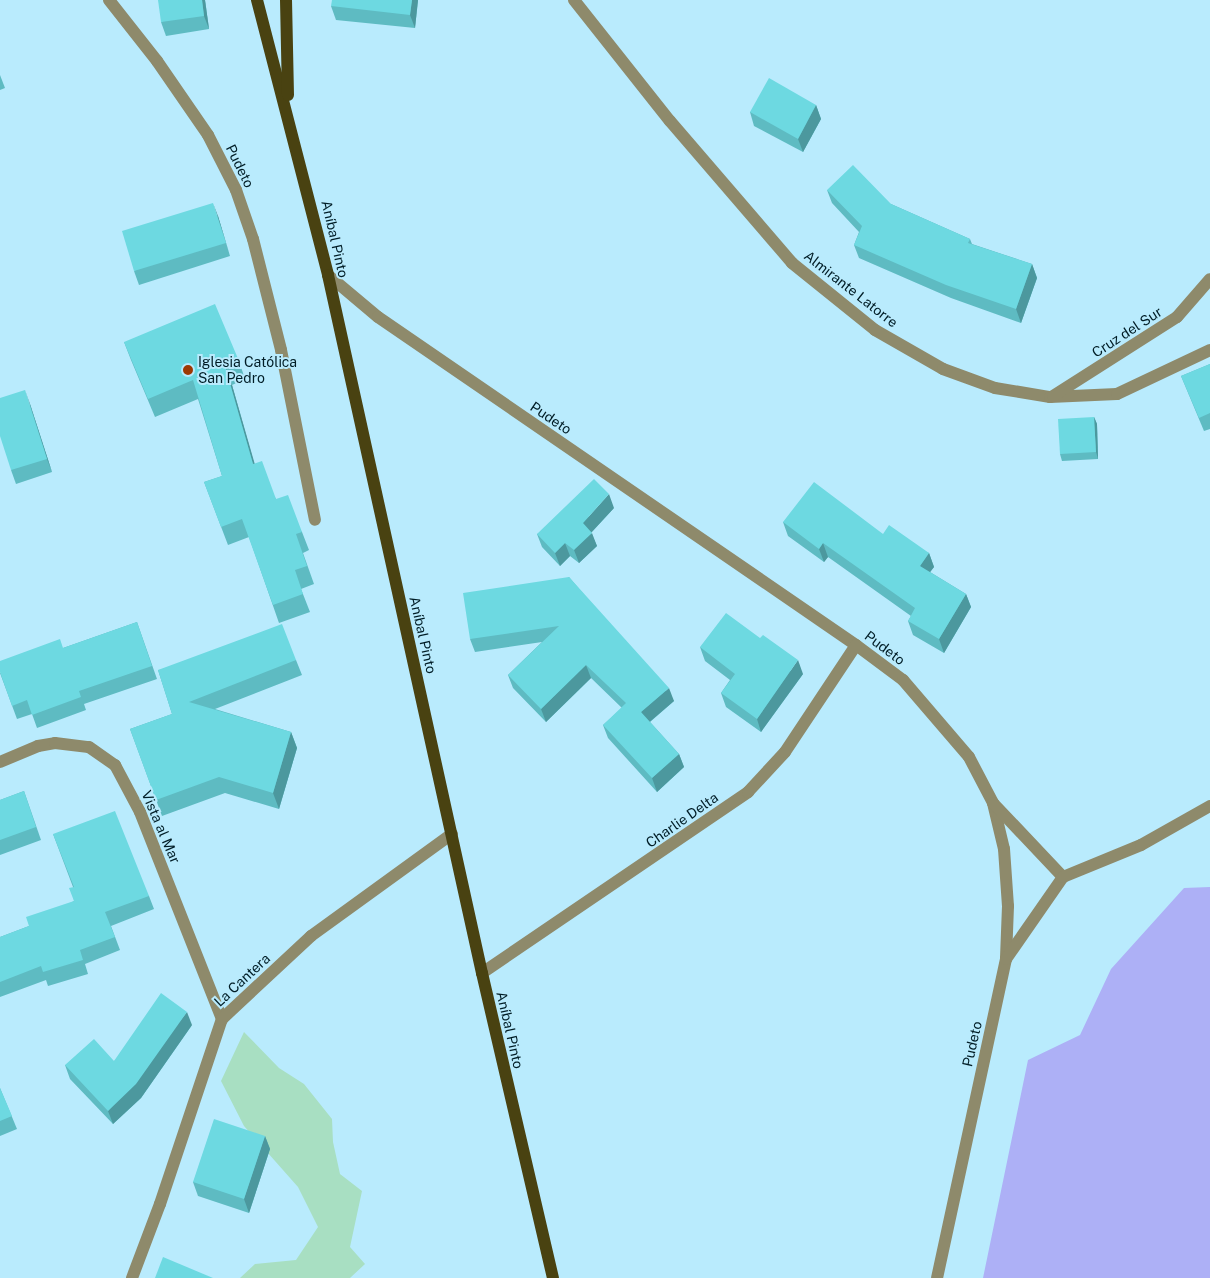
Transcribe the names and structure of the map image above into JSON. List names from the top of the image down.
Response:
{
  "streets": {
    "main road": ["Aníbal Pinto"],
    "street": [
      "Pudeto",
      "Almirante Latorre",
      "Cruz del Sur",
      "Charlie Delta",
      "Vista al Mar",
      "La Cantera"
    ]
  },
  "crossings": [
    ["Pudeto", "Aníbal Pinto"],
    ["Pudeto", "Charlie Delta"],
    ["Aníbal Pinto", "Charlie Delta"],
    ["Aníbal Pinto", "La Cantera"],
    ["Almirante Latorre", "Cruz del Sur"],
    ["Vista al Mar", "La Cantera"]
  ],
  "places": ["Iglesia Católica San Pedro"]
}
